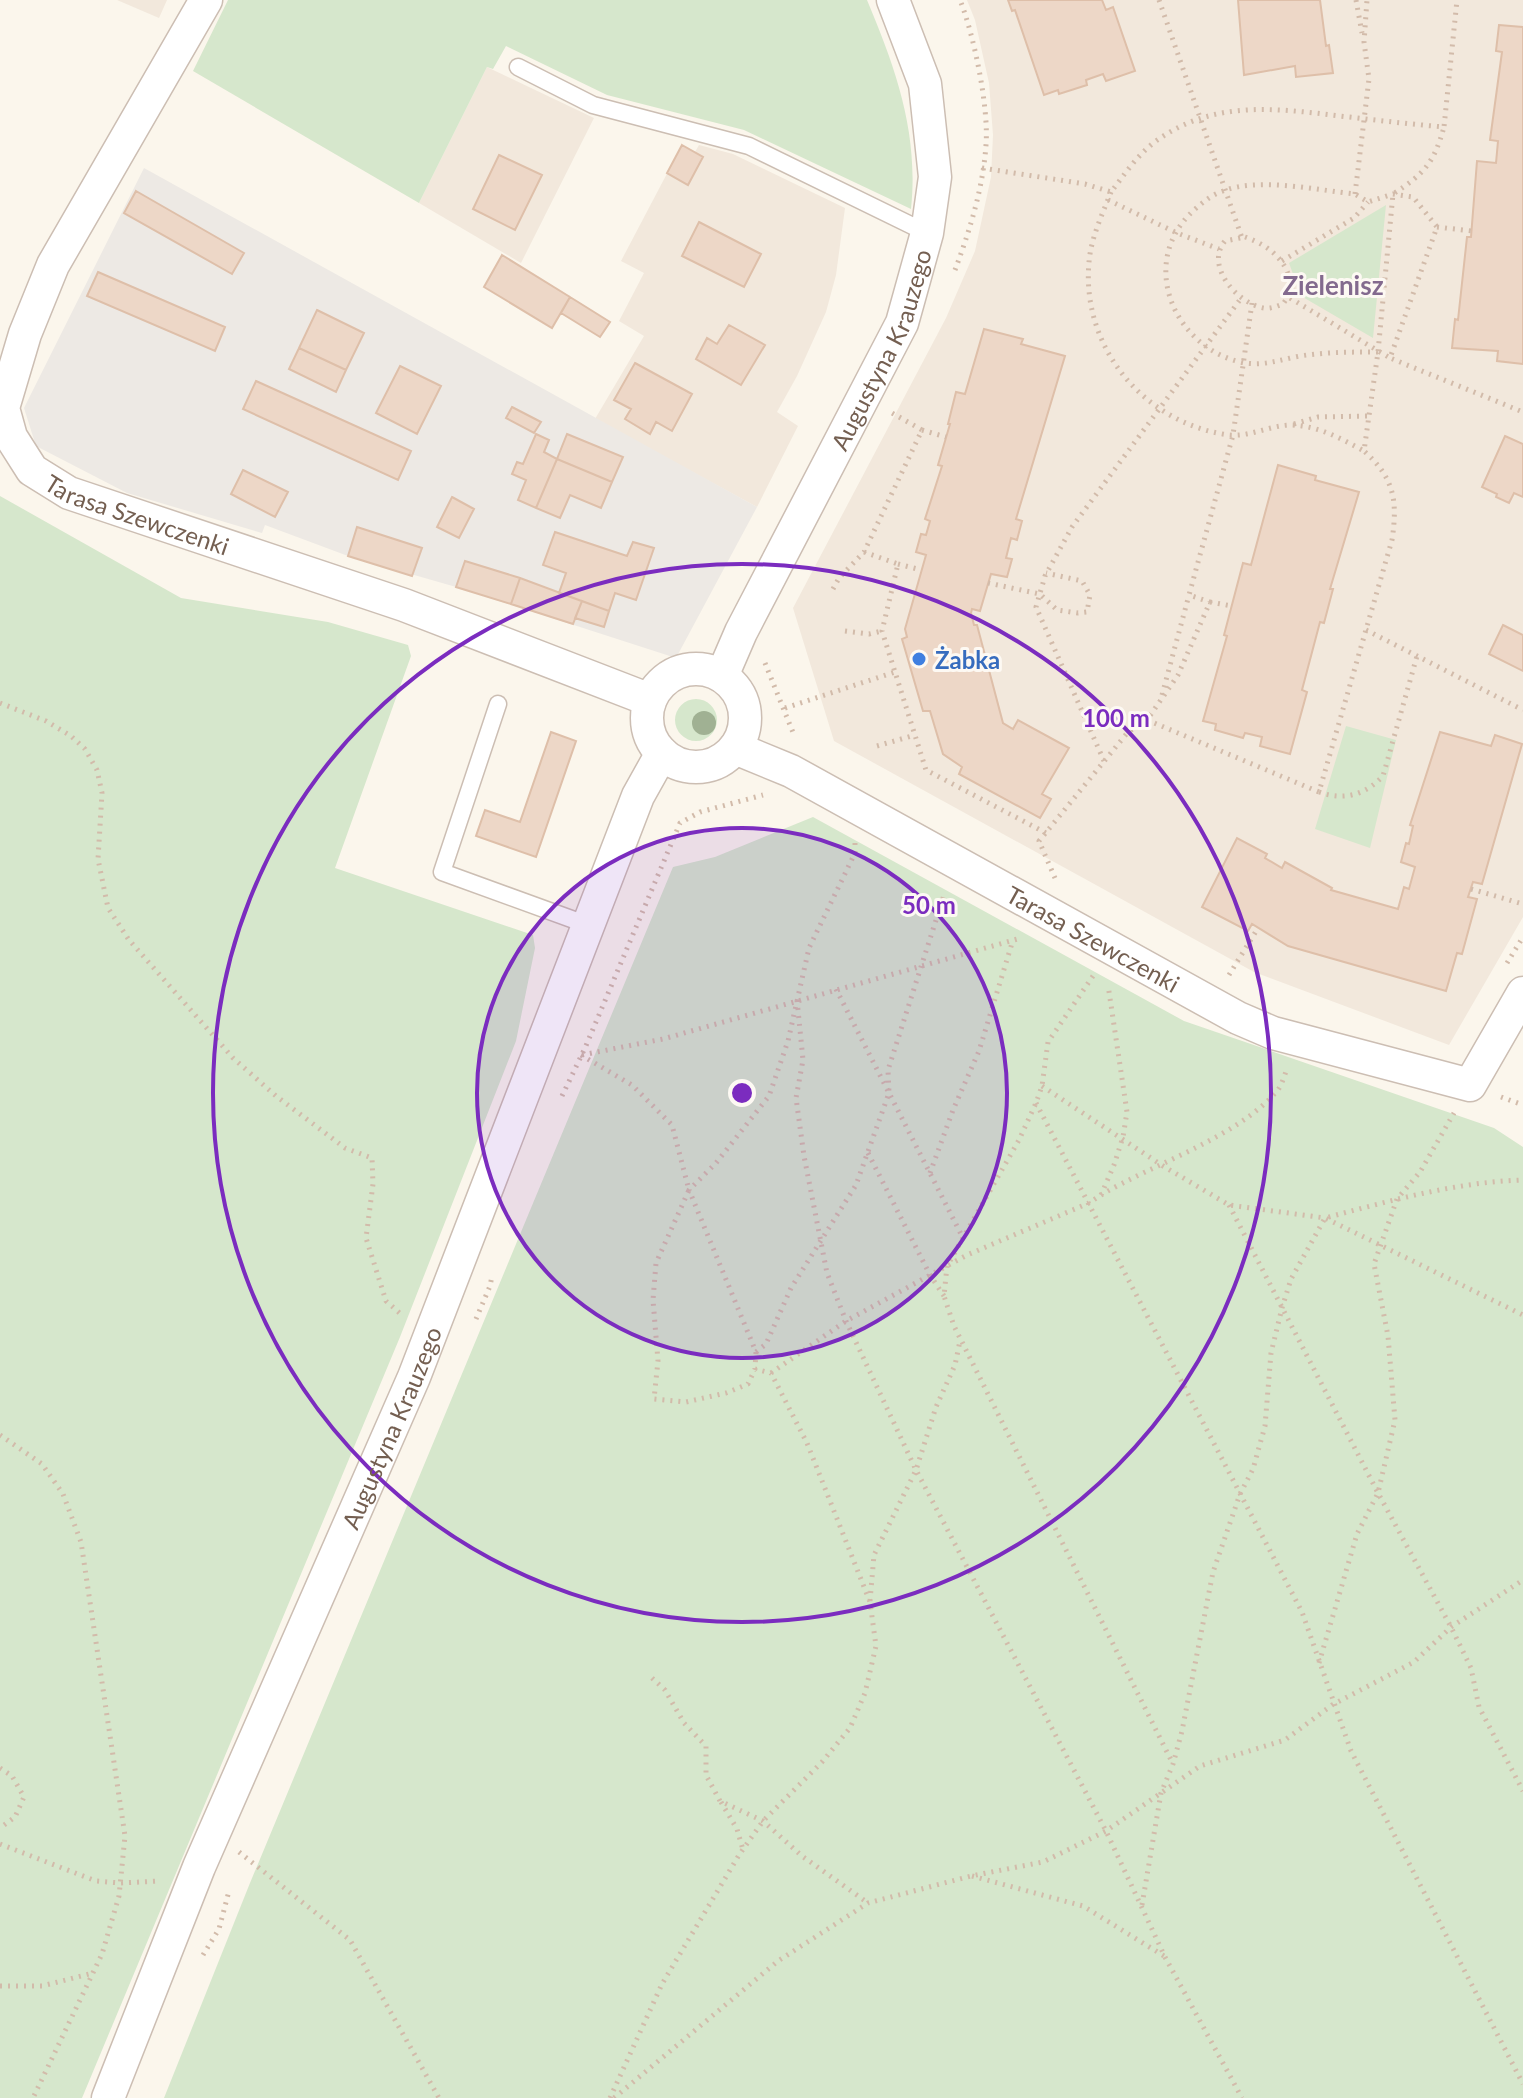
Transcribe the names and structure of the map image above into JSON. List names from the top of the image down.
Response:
{
  "streets": {
    "street": ["Augustyna Krauzego", "Tarasa Szewczenki"]
  },
  "crossings": [
    ["Augustyna Krauzego", "Tarasa Szewczenki"]
  ],
  "districts": ["Zielenisz"],
  "places": ["Żabka"],
  "rings": ["100 m", "50 m"]
}
